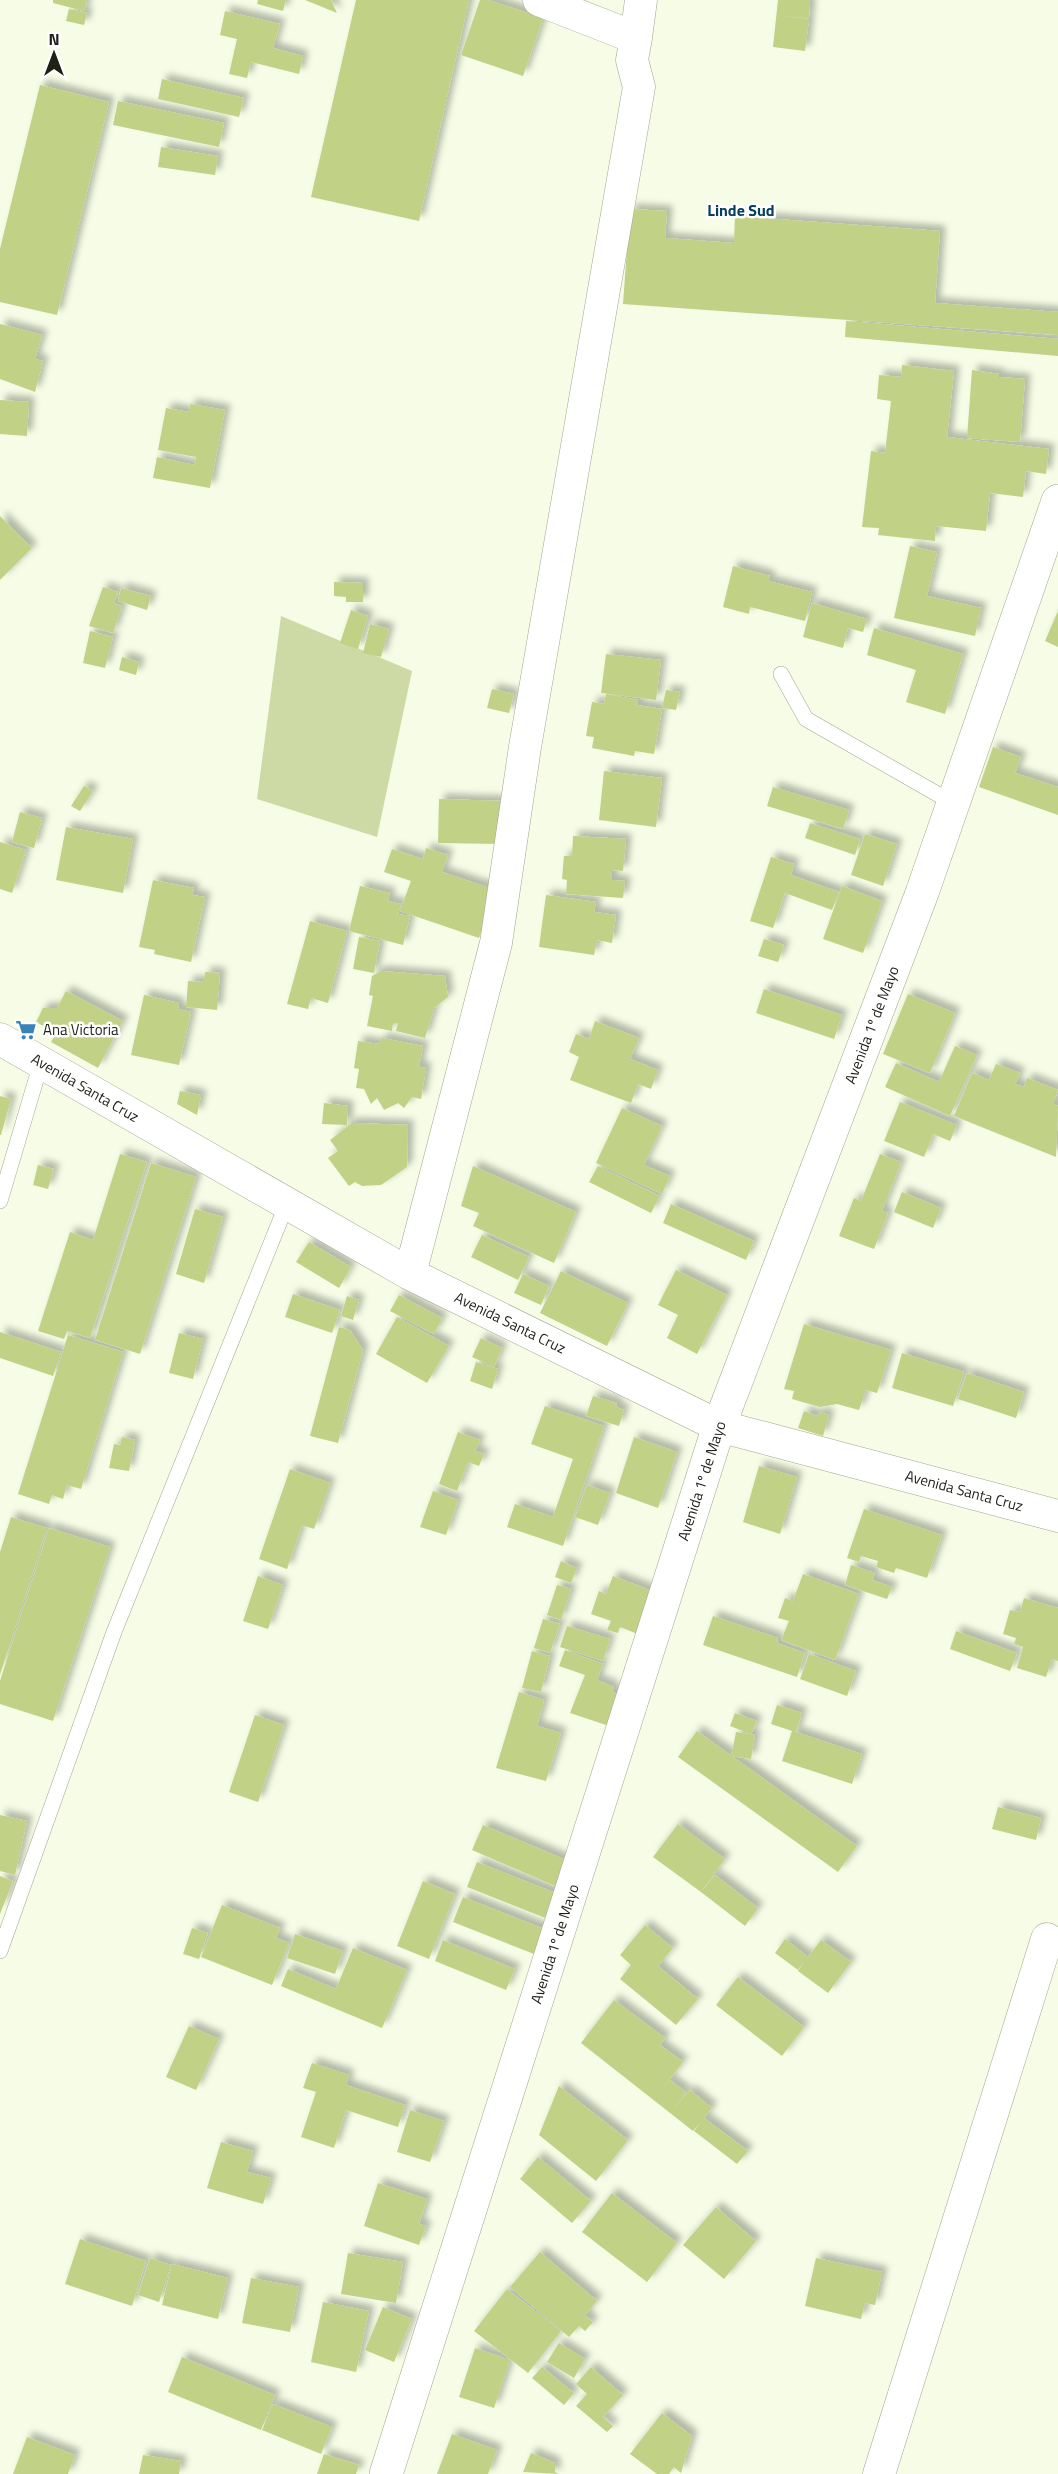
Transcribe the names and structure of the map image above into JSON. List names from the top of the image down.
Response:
{
  "streets": {
    "main road": ["Avenida 1º de Mayo"],
    "street": ["Avenida Santa Cruz"]
  },
  "crossings": [
    ["Avenida 1º de Mayo", "Avenida Santa Cruz"]
  ],
  "districts": ["Linde Sud"],
  "places": {
    "supermarket": ["Ana Victoria"]
  },
  "north": "top"
}
